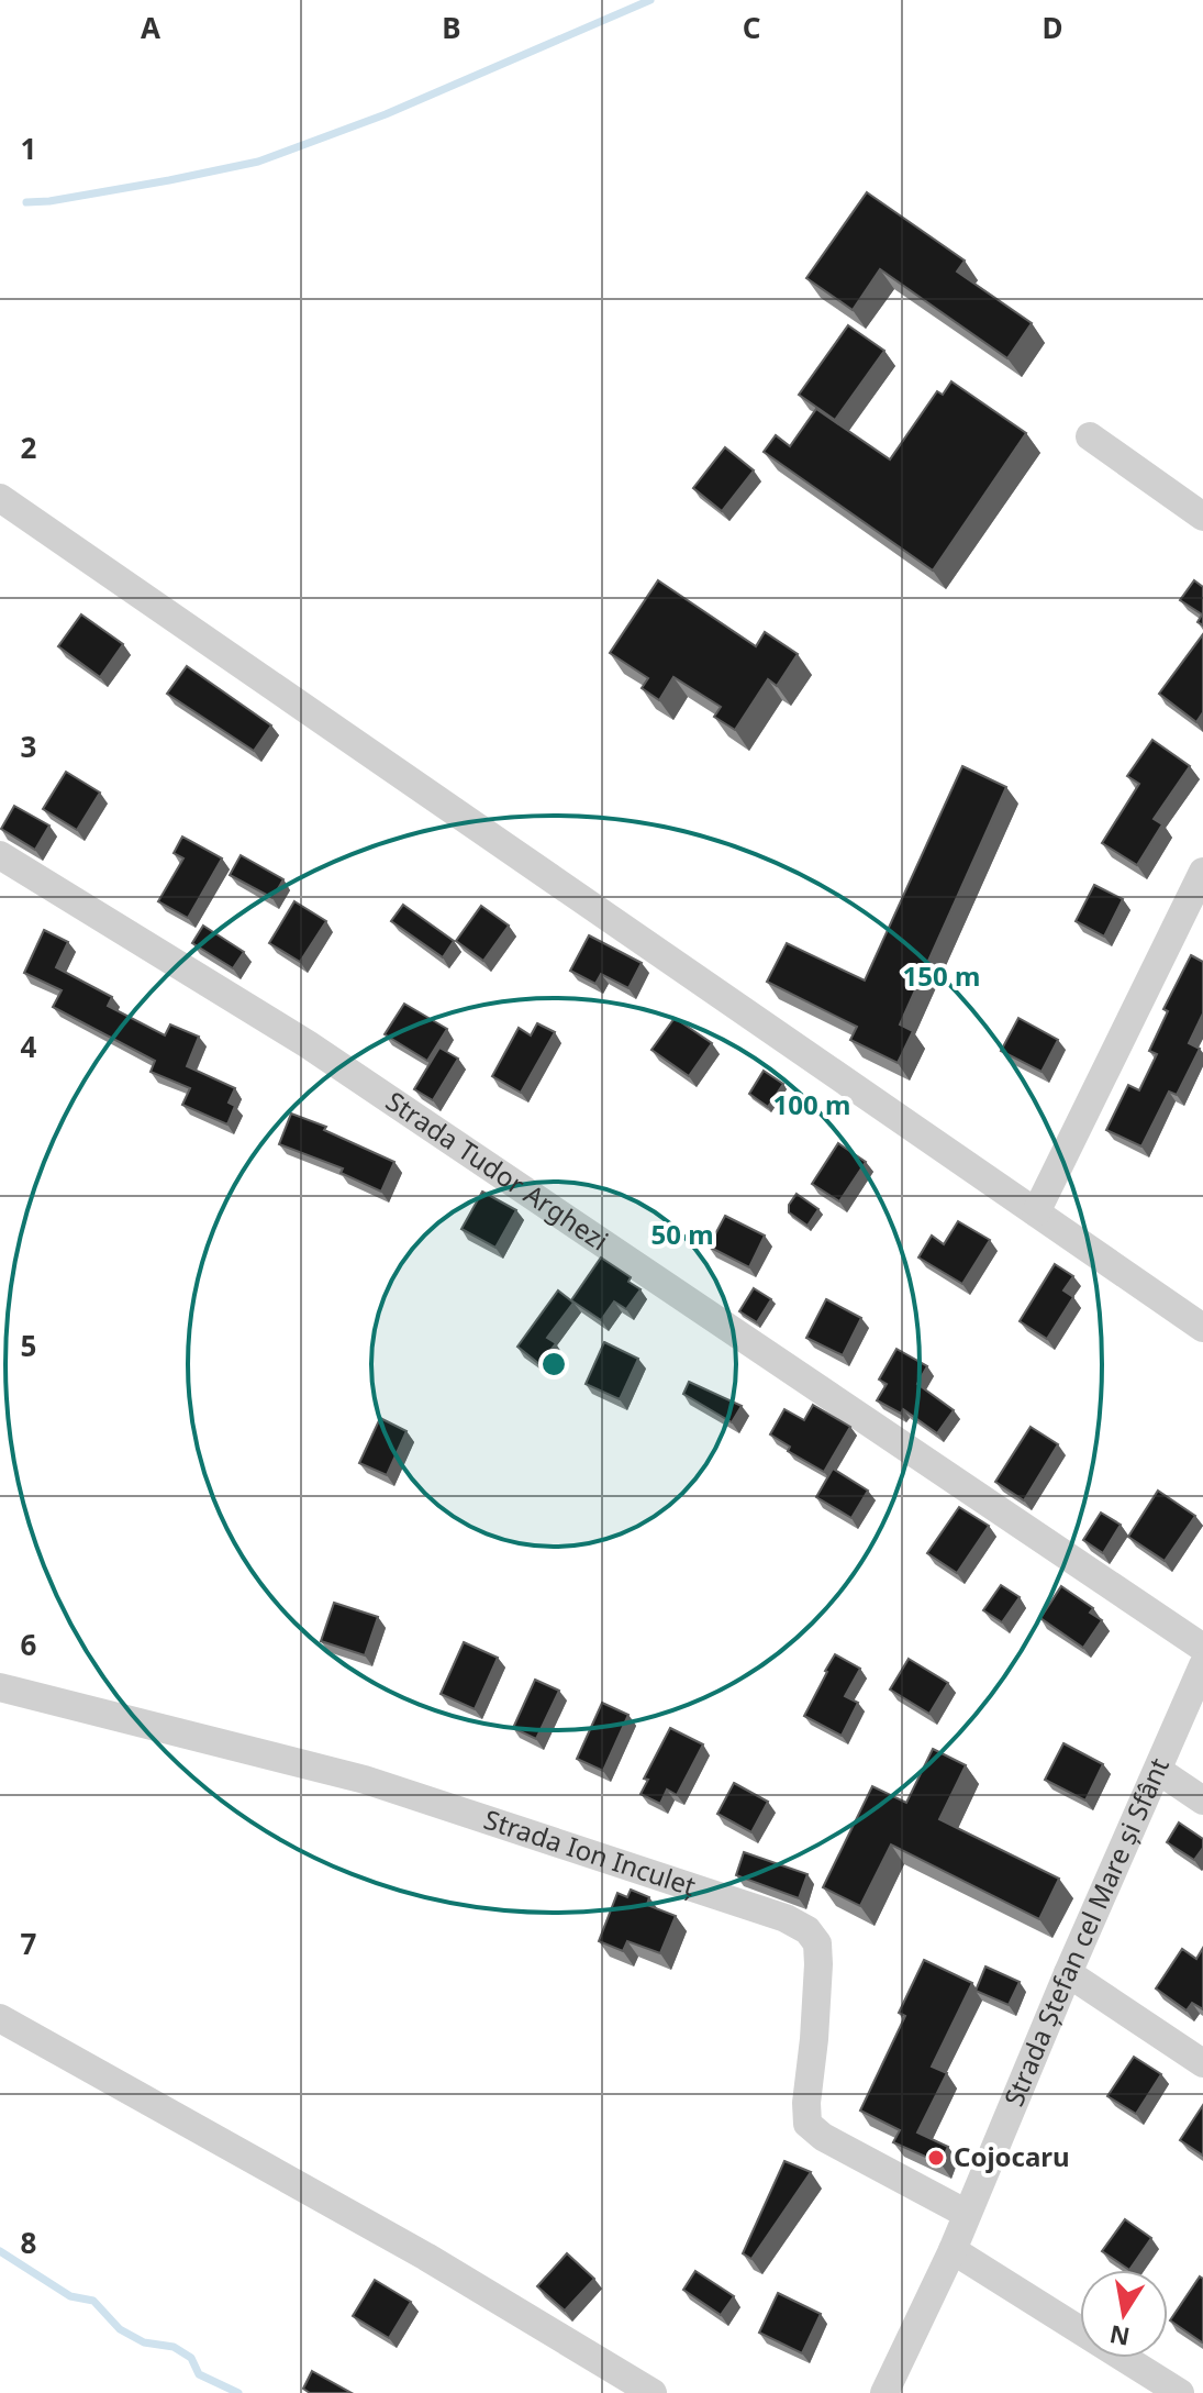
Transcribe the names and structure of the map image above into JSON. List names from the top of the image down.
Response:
{
  "streets": {
    "street": ["Strada Tudor Arghezi", "Strada Ion Inculeț", "Strada Ștefan cel Mare și Sfânt"]
  },
  "crossings": [
    ["Strada Ion Inculeț", "Strada Ștefan cel Mare și Sfânt"]
  ],
  "places": ["Cojocaru"],
  "north": "bottom",
  "grid": {
    "columns": [
      "A",
      "B",
      "C",
      "D"
    ],
    "rows": [
      "1",
      "2",
      "3",
      "4",
      "5",
      "6",
      "7",
      "8"
    ]
  },
  "rings": ["150 m", "100 m", "50 m"]
}
